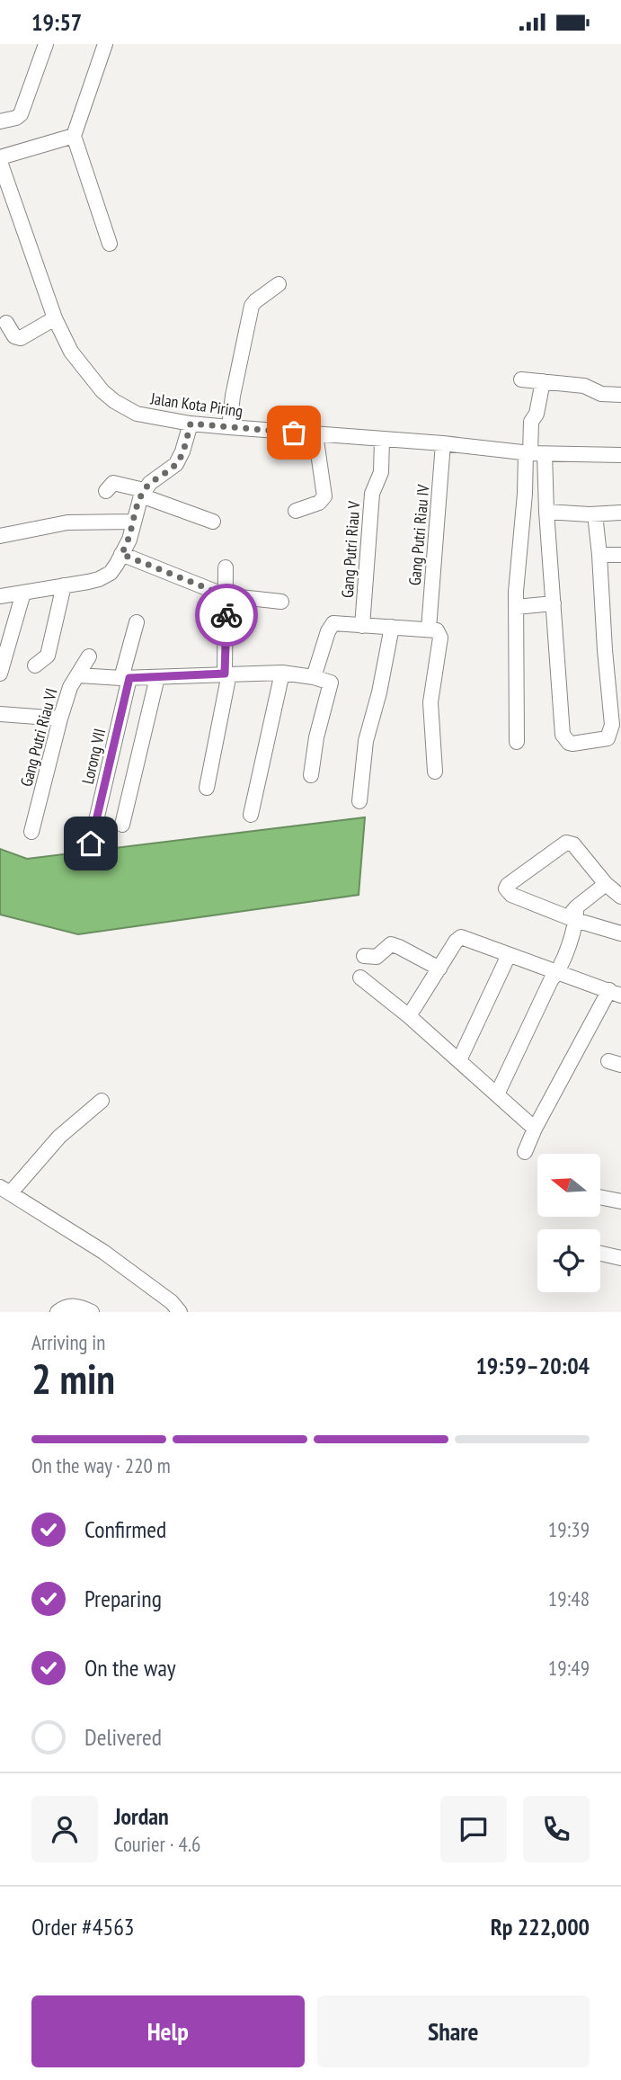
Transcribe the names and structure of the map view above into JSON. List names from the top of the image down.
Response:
{
  "streets": {
    "street": [
      "Jalan Kota Piring",
      "Gang Putri Riau IV",
      "Gang Putri Riau V",
      "Gang Putri Riau VI",
      "Lorong VII"
    ]
  },
  "crossings": [
    ["Jalan Kota Piring", "Gang Putri Riau IV"],
    ["Jalan Kota Piring", "Gang Putri Riau V"]
  ],
  "north": "left",
  "page": {
    "status": "19:57",
    "heading": ["2 min", "Arriving in", "19:59–20:04"],
    "panel": [
      "Jordan",
      "Courier · 4.6",
      "Order #4563",
      "Rp 222,000"
    ],
    "bar": "On the way · 220 m",
    "list": [
      ["Confirmed", "19:39"],
      ["Preparing", "19:48"],
      ["On the way", "19:49"],
      "Delivered"
    ],
    "buttons": ["Help", "Share"]
  }
}
